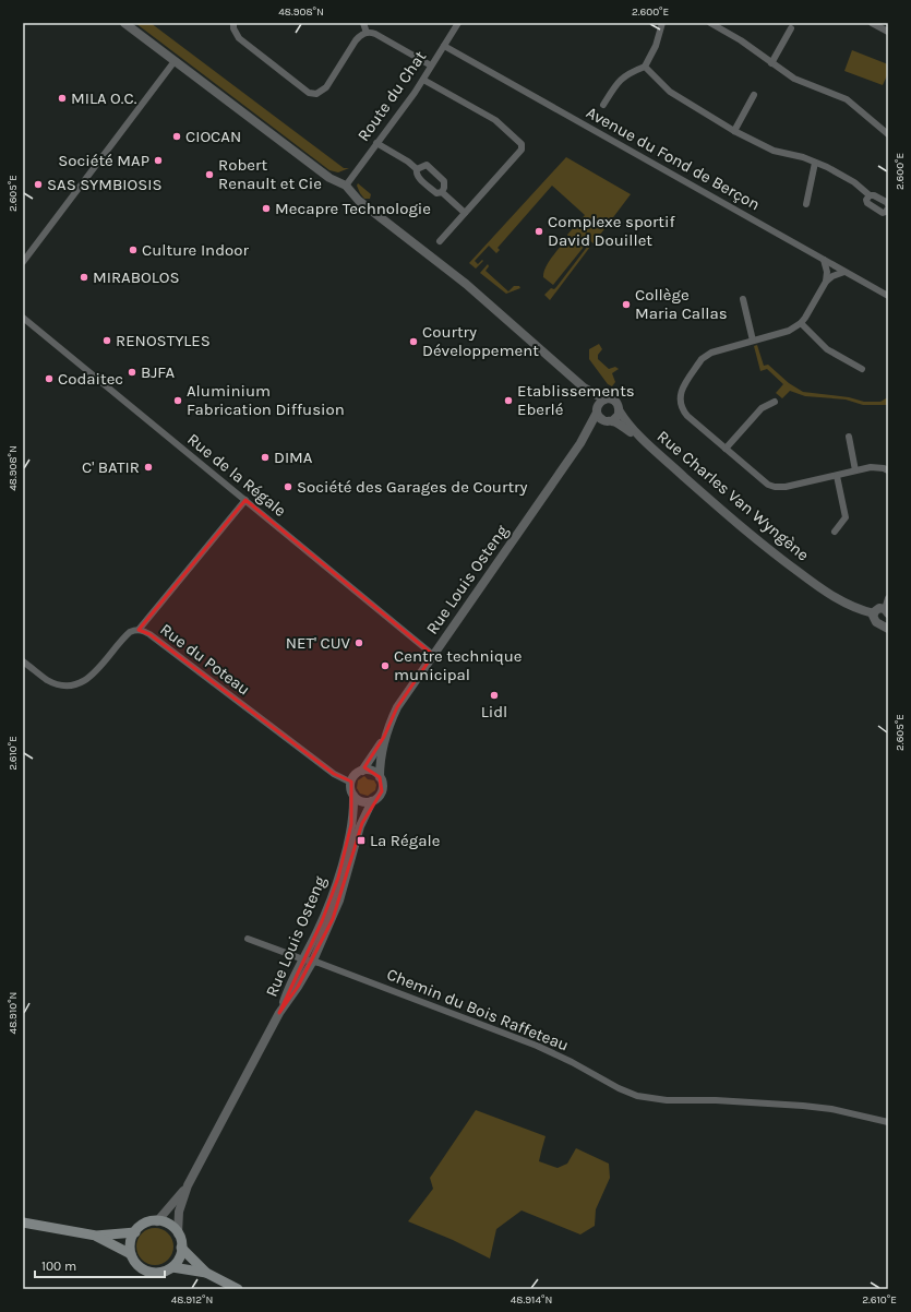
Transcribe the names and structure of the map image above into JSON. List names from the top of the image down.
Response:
{
  "streets": {
    "street": [
      "Route du Chat",
      "Avenue du Fond de Berçon",
      "Rue de la Régale",
      "Rue Charles Van Wyngène",
      "Rue Louis Osteng",
      "Rue du Poteau",
      "Chemin du Bois Raffeteau"
    ]
  },
  "crossings": [
    ["Route du Chat", "Avenue du Fond de Berçon"],
    ["Rue de la Régale", "Rue Louis Osteng"],
    ["Rue Charles Van Wyngène", "Rue Louis Osteng"],
    ["Rue Louis Osteng", "Rue du Poteau"],
    ["Rue Louis Osteng", "Chemin du Bois Raffeteau"]
  ],
  "places": {
    "other": [
      "MILA O.C.",
      "CIOCAN",
      "Société MAP",
      "Robert Renault et Cie",
      "SAS SYMBIOSIS",
      "Mecapre Technologie",
      "Complexe sportif David Douillet",
      "Culture Indoor",
      "MIRABOLOS",
      "Collège Maria Callas",
      "RENOSTYLES",
      "Courtry Développement",
      "BJFA",
      "Codaitec",
      "Aluminium Fabrication Diffusion",
      "Etablissements Eberlé",
      "DIMA",
      "C' BATIR",
      "Société des Garages de Courtry",
      "NET' CUV",
      "Centre technique municipal",
      "Lidl"
    ],
    "transit": ["La Régale"]
  },
  "scale_bar": "100 m",
  "coordinates": [
    "48.908°N",
    "2.600°E",
    "2.605°E",
    "2.610°E",
    "48.910°N",
    "48.912°N",
    "48.914°N"
  ]
}
